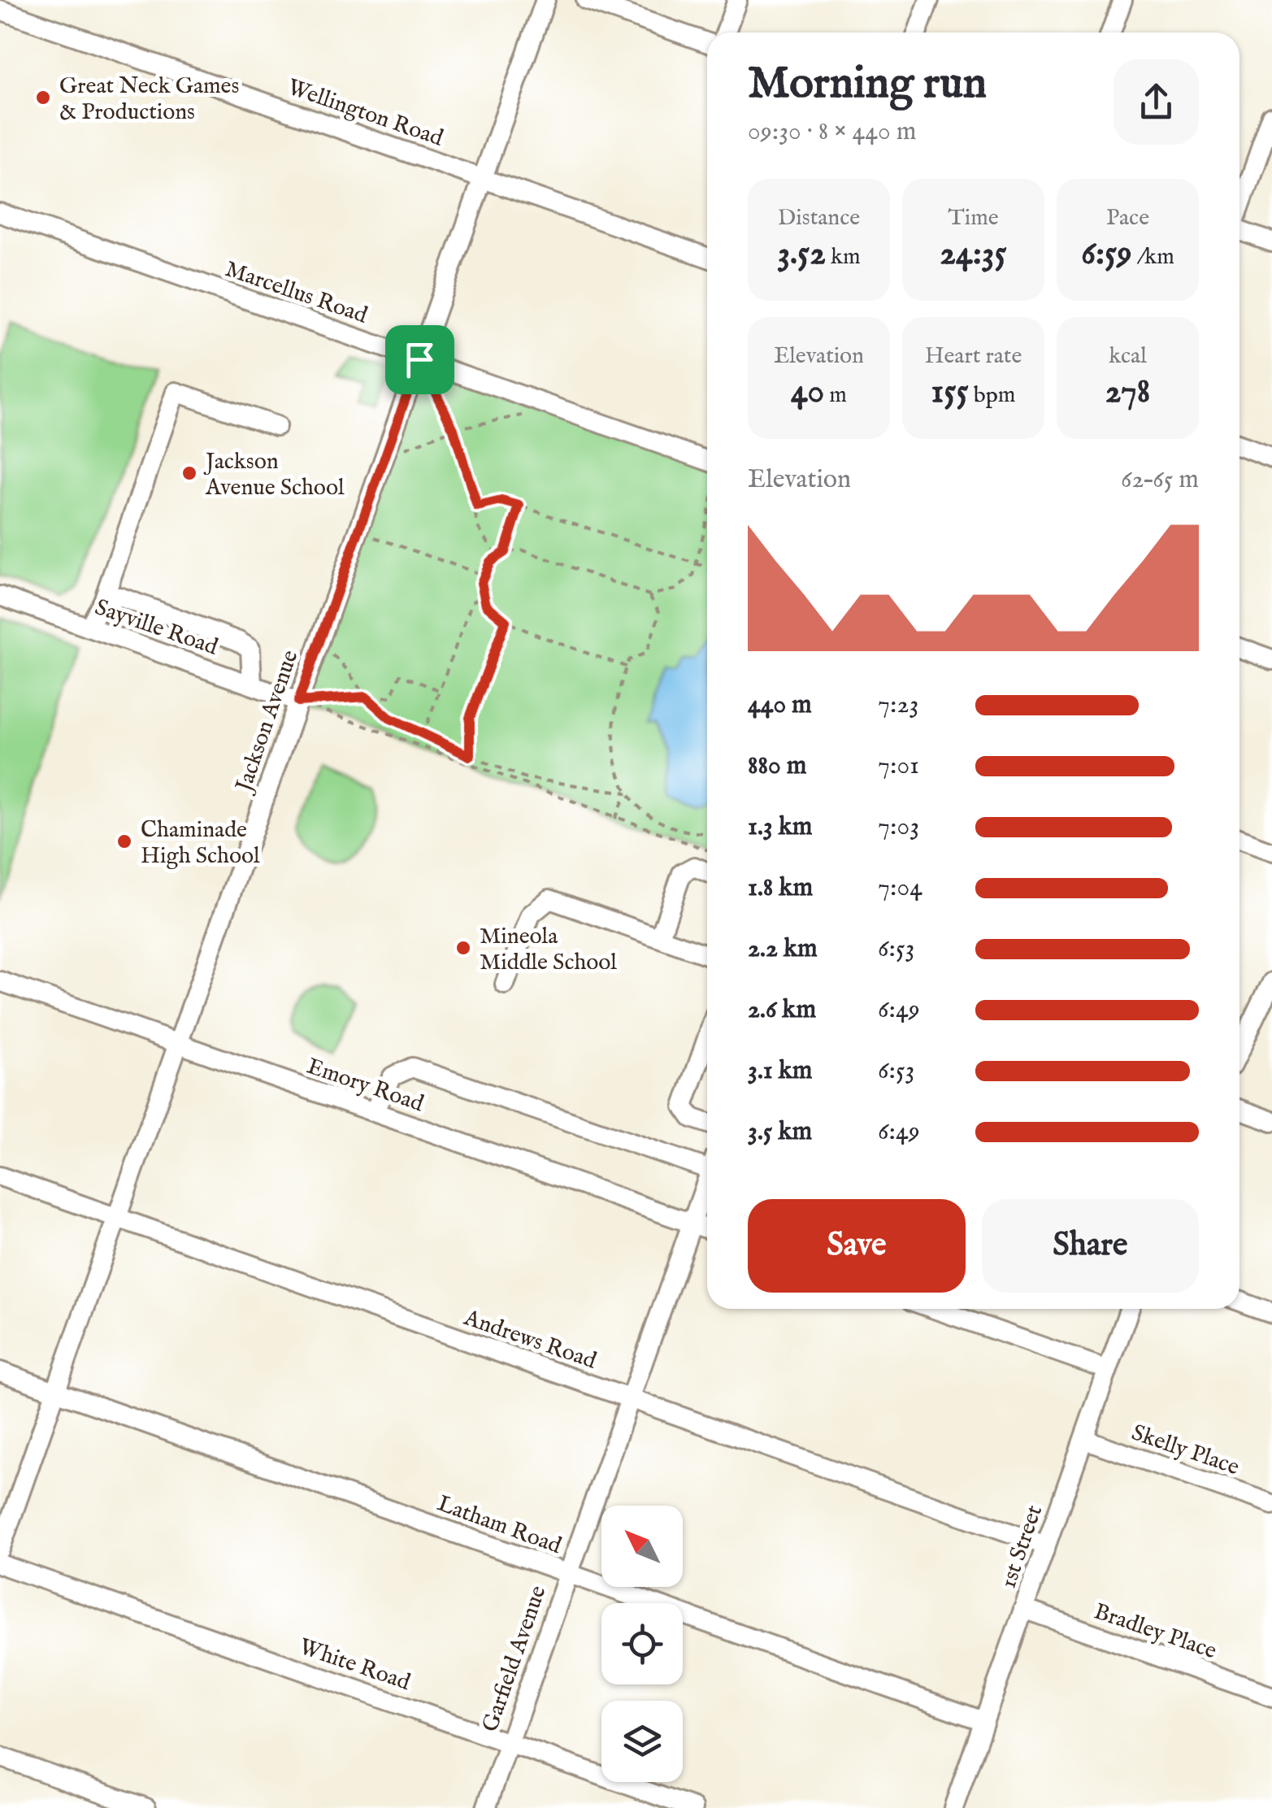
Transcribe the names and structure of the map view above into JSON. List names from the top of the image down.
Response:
{
  "streets": {
    "street": [
      "Wellington Road",
      "Marcellus Road",
      "Sayville Road",
      "Jackson Avenue",
      "Emory Road",
      "Andrews Road",
      "Skelly Place",
      "Latham Road",
      "1st Street",
      "Bradley Place",
      "Garfield Avenue",
      "White Road"
    ]
  },
  "crossings": [
    ["Wellington Road", "Jackson Avenue"],
    ["Marcellus Road", "Jackson Avenue"],
    ["Sayville Road", "Jackson Avenue"],
    ["Jackson Avenue", "Emory Road"],
    ["Jackson Avenue", "Andrews Road"],
    ["Jackson Avenue", "Latham Road"],
    ["Emory Road", "Garfield Avenue"],
    ["Andrews Road", "1st Street"],
    ["Andrews Road", "Garfield Avenue"],
    ["Skelly Place", "1st Street"],
    ["Latham Road", "1st Street"],
    ["Latham Road", "Garfield Avenue"],
    ["1st Street", "Bradley Place"],
    ["Garfield Avenue", "White Road"]
  ],
  "places": [
    "Great Neck Games & Productions",
    "Jackson Avenue School",
    "Chaminade High School",
    "Mineola Middle School"
  ],
  "north": "top left",
  "page": {
    "heading": ["Morning run", "09:30 · 8 × 440 m"],
    "stats": [
      ["Distance", "3.52 km"],
      ["Time", "24:35"],
      ["Pace", "6:59 /km"],
      ["Elevation", "40 m"],
      ["Heart rate", "155 bpm"],
      ["kcal", "278"]
    ],
    "chart": ["Elevation", "62–65 m"],
    "list": [
      {
        "name": "440 m",
        "note": "7:23"
      },
      {
        "name": "880 m",
        "note": "7:01"
      },
      {
        "name": "1.3 km",
        "note": "7:03"
      },
      {
        "name": "1.8 km",
        "note": "7:04"
      },
      {
        "name": "2.2 km",
        "note": "6:53"
      },
      {
        "name": "2.6 km",
        "note": "6:49"
      },
      {
        "name": "3.1 km",
        "note": "6:53"
      },
      {
        "name": "3.5 km",
        "note": "6:49"
      }
    ],
    "buttons": ["Save", "Share"]
  }
}
